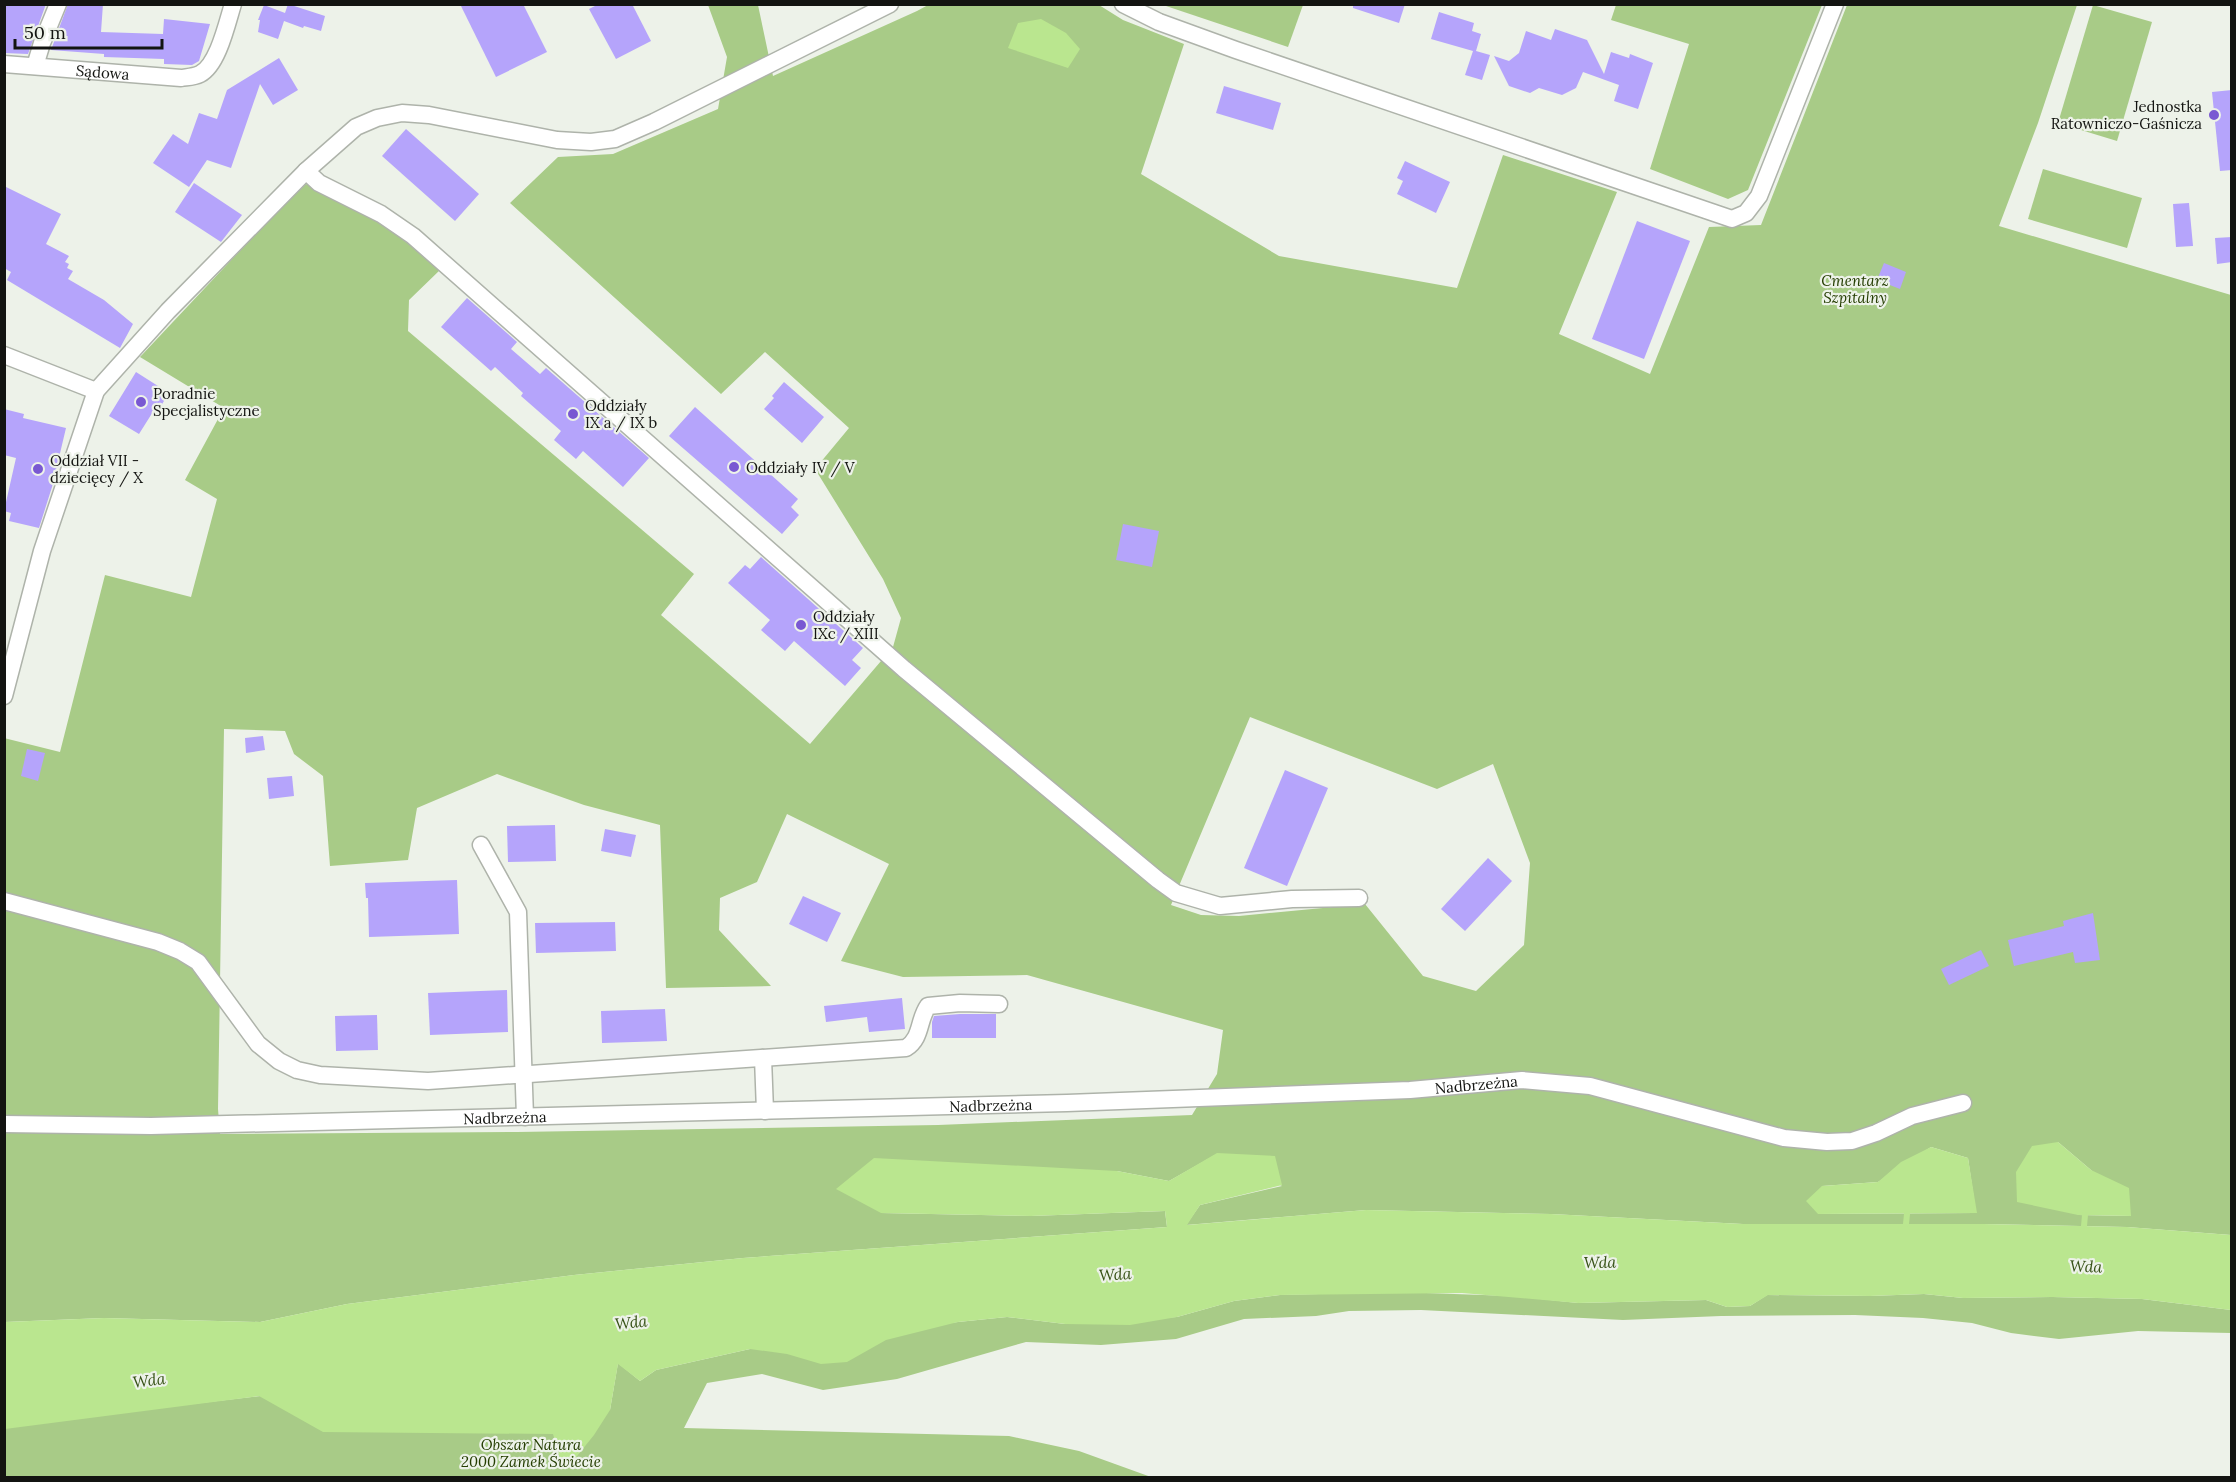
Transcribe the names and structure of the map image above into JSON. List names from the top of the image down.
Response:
{
  "streets": {
    "street": ["Sądowa", "Nadbrzeżna"]
  },
  "water": ["Wda"],
  "parks": ["Cmentarz Szpitalny", "Obszar Natura 2000 Zamek Świecie"],
  "places": [
    "Jednostka Ratowniczo-Gaśnicza",
    "Poradnie Specjalistyczne",
    "Oddziały IX a / IX b",
    "Oddziały IV / V",
    "Oddział VII - dziecięcy / X",
    "Oddziały IXc / XIII"
  ],
  "scale_bar": "50 m"
}
